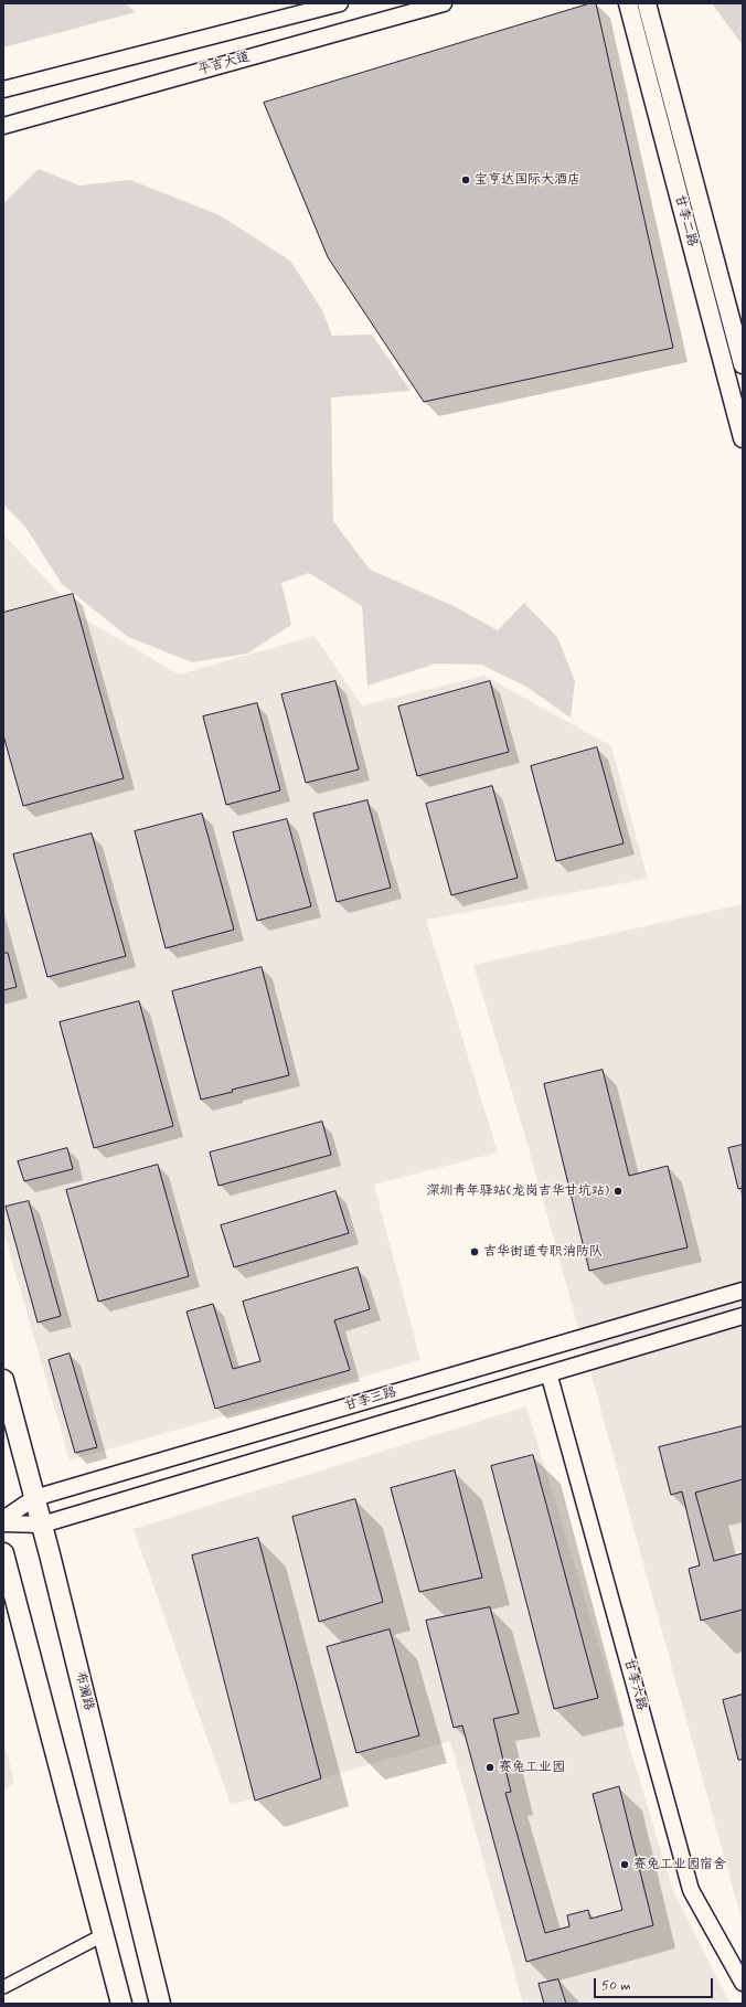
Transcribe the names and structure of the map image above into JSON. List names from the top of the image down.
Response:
{
  "streets": {
    "main road": ["甘李二路", "布澜路"],
    "street": ["平吉大道", "甘李三路", "甘李六路"]
  },
  "crossings": [
    ["甘李三路", "布澜路"]
  ],
  "places": [
    "宝亨达国际大酒店",
    "深圳青年驿站(龙岗吉华甘坑站)",
    "吉华街道专职消防队",
    "赛兔工业园",
    "赛兔工业园宿舍"
  ],
  "scale_bar": "50 m"
}
